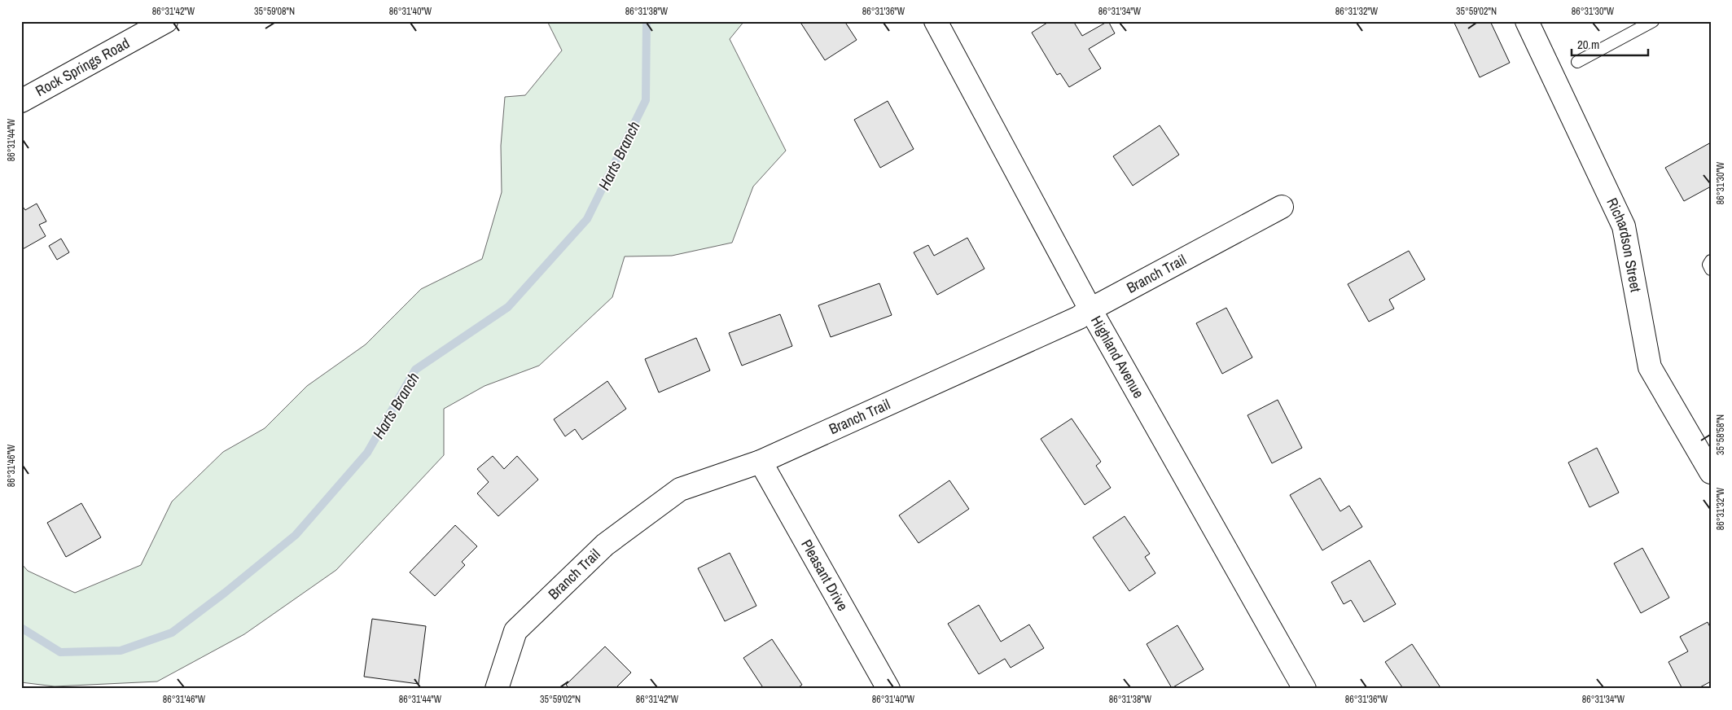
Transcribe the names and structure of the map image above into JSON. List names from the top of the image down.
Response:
{
  "streets": {
    "street": [
      "Rock Springs Road",
      "Richardson Street",
      "Branch Trail",
      "Highland Avenue",
      "Pleasant Drive"
    ]
  },
  "crossings": [
    ["Branch Trail", "Highland Avenue"],
    ["Branch Trail", "Pleasant Drive"]
  ],
  "water": ["Harts Branch"],
  "scale_bar": "20 m",
  "coordinates": [
    "86°31'42\"W",
    "35°59'08\"N",
    "86°31'40\"W",
    "86°31'38\"W",
    "86°31'36\"W",
    "86°31'34\"W",
    "86°31'32\"W",
    "35°59'02\"N",
    "86°31'30\"W",
    "86°31'44\"W",
    "35°58'58\"N",
    "86°31'46\"W"
  ]
}
